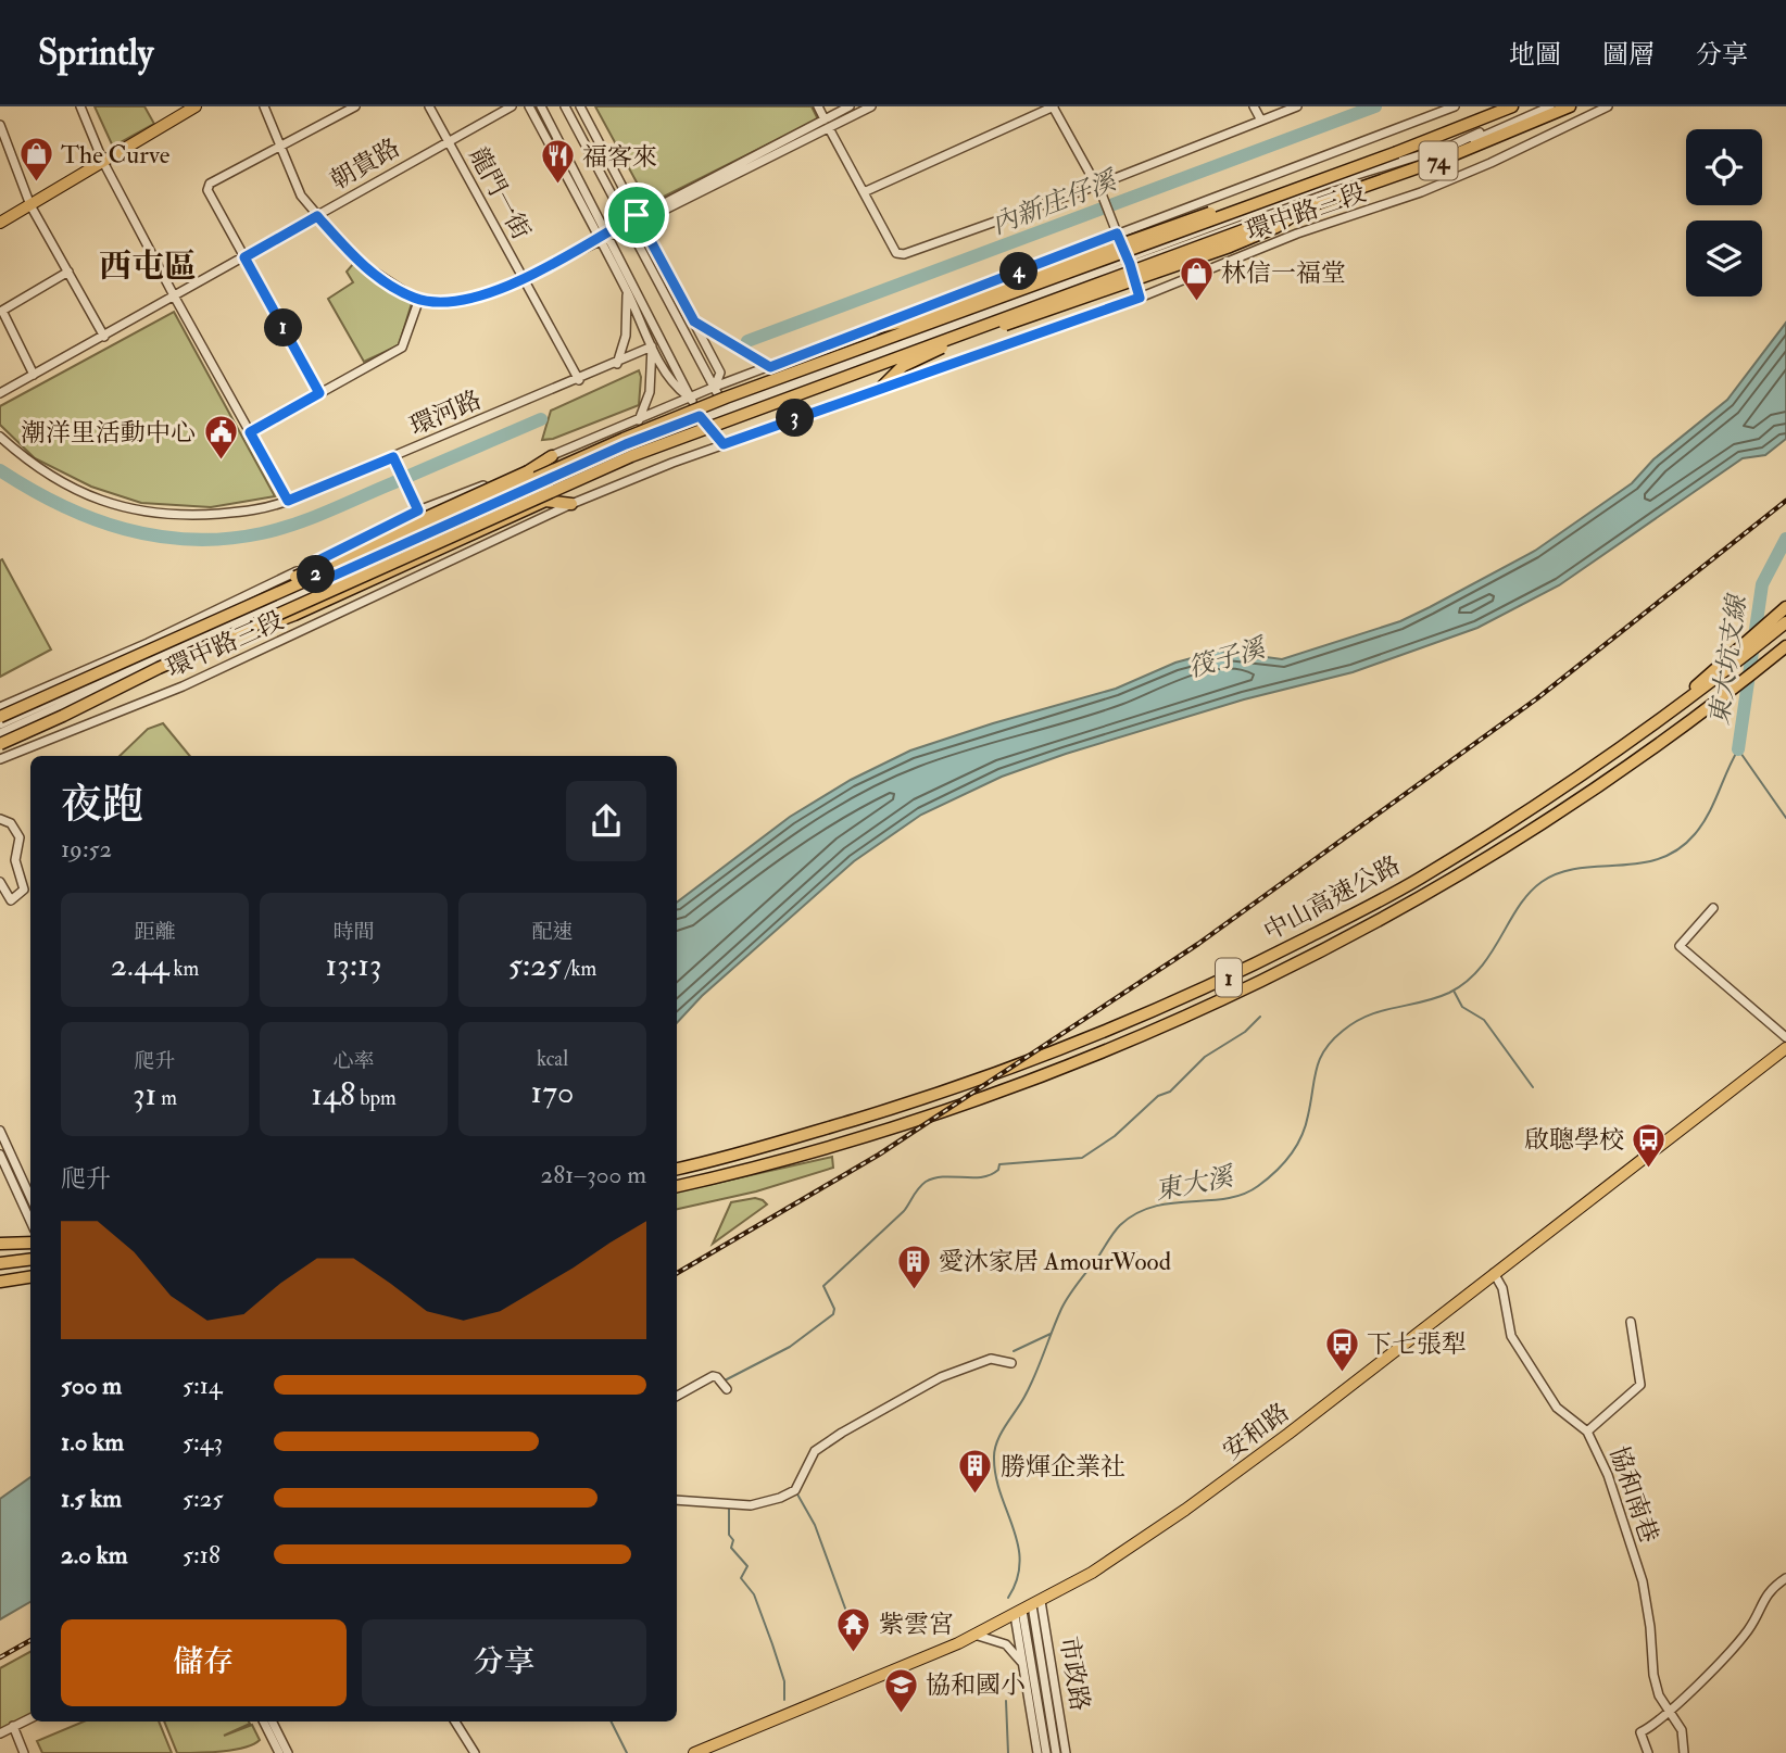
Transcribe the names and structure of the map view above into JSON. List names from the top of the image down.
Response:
{
  "streets": {
    "highway": ["74", "中山高速公路", "1"],
    "main road": ["安和路"],
    "street": [
      "朝貴路",
      "龍門一街",
      "環中路三段",
      "環河路",
      "協和南巷",
      "市政路"
    ]
  },
  "crossings": [
    ["朝貴路", "龍門一街"],
    ["龍門一街", "環河路"],
    ["安和路", "協和南巷"],
    ["安和路", "市政路"]
  ],
  "districts": ["西屯區"],
  "water": [
    "內新庄仔溪",
    "筏子溪",
    "東大坑支線",
    "東大溪"
  ],
  "places": {
    "shop": ["The Curve", "林信一福堂"],
    "restaurant": ["福客來"],
    "public building": ["潮洋里活動中心"],
    "bus stop": ["啟聰學校", "下七張犁"],
    "building": ["愛沐家居 AmourWood", "勝煇企業社"],
    "temple": ["紫雲宮"],
    "school or university": ["協和國小"]
  },
  "page": {
    "header": "Sprintly",
    "nav": ["地圖", "圖層", "分享"],
    "pins": [
      "4",
      "1",
      "3",
      "2"
    ],
    "heading": ["夜跑", "19:52"],
    "stats": [
      ["距離", "2.44 km"],
      ["時間", "13:13"],
      ["配速", "5:25 /km"],
      ["爬升", "31 m"],
      ["心率", "148 bpm"],
      ["kcal", "170"]
    ],
    "chart": ["爬升", "281–300 m"],
    "list": [
      {
        "name": "500 m",
        "note": "5:14"
      },
      {
        "name": "1.0 km",
        "note": "5:43"
      },
      {
        "name": "1.5 km",
        "note": "5:25"
      },
      {
        "name": "2.0 km",
        "note": "5:18"
      }
    ],
    "buttons": ["儲存", "分享"]
  }
}
